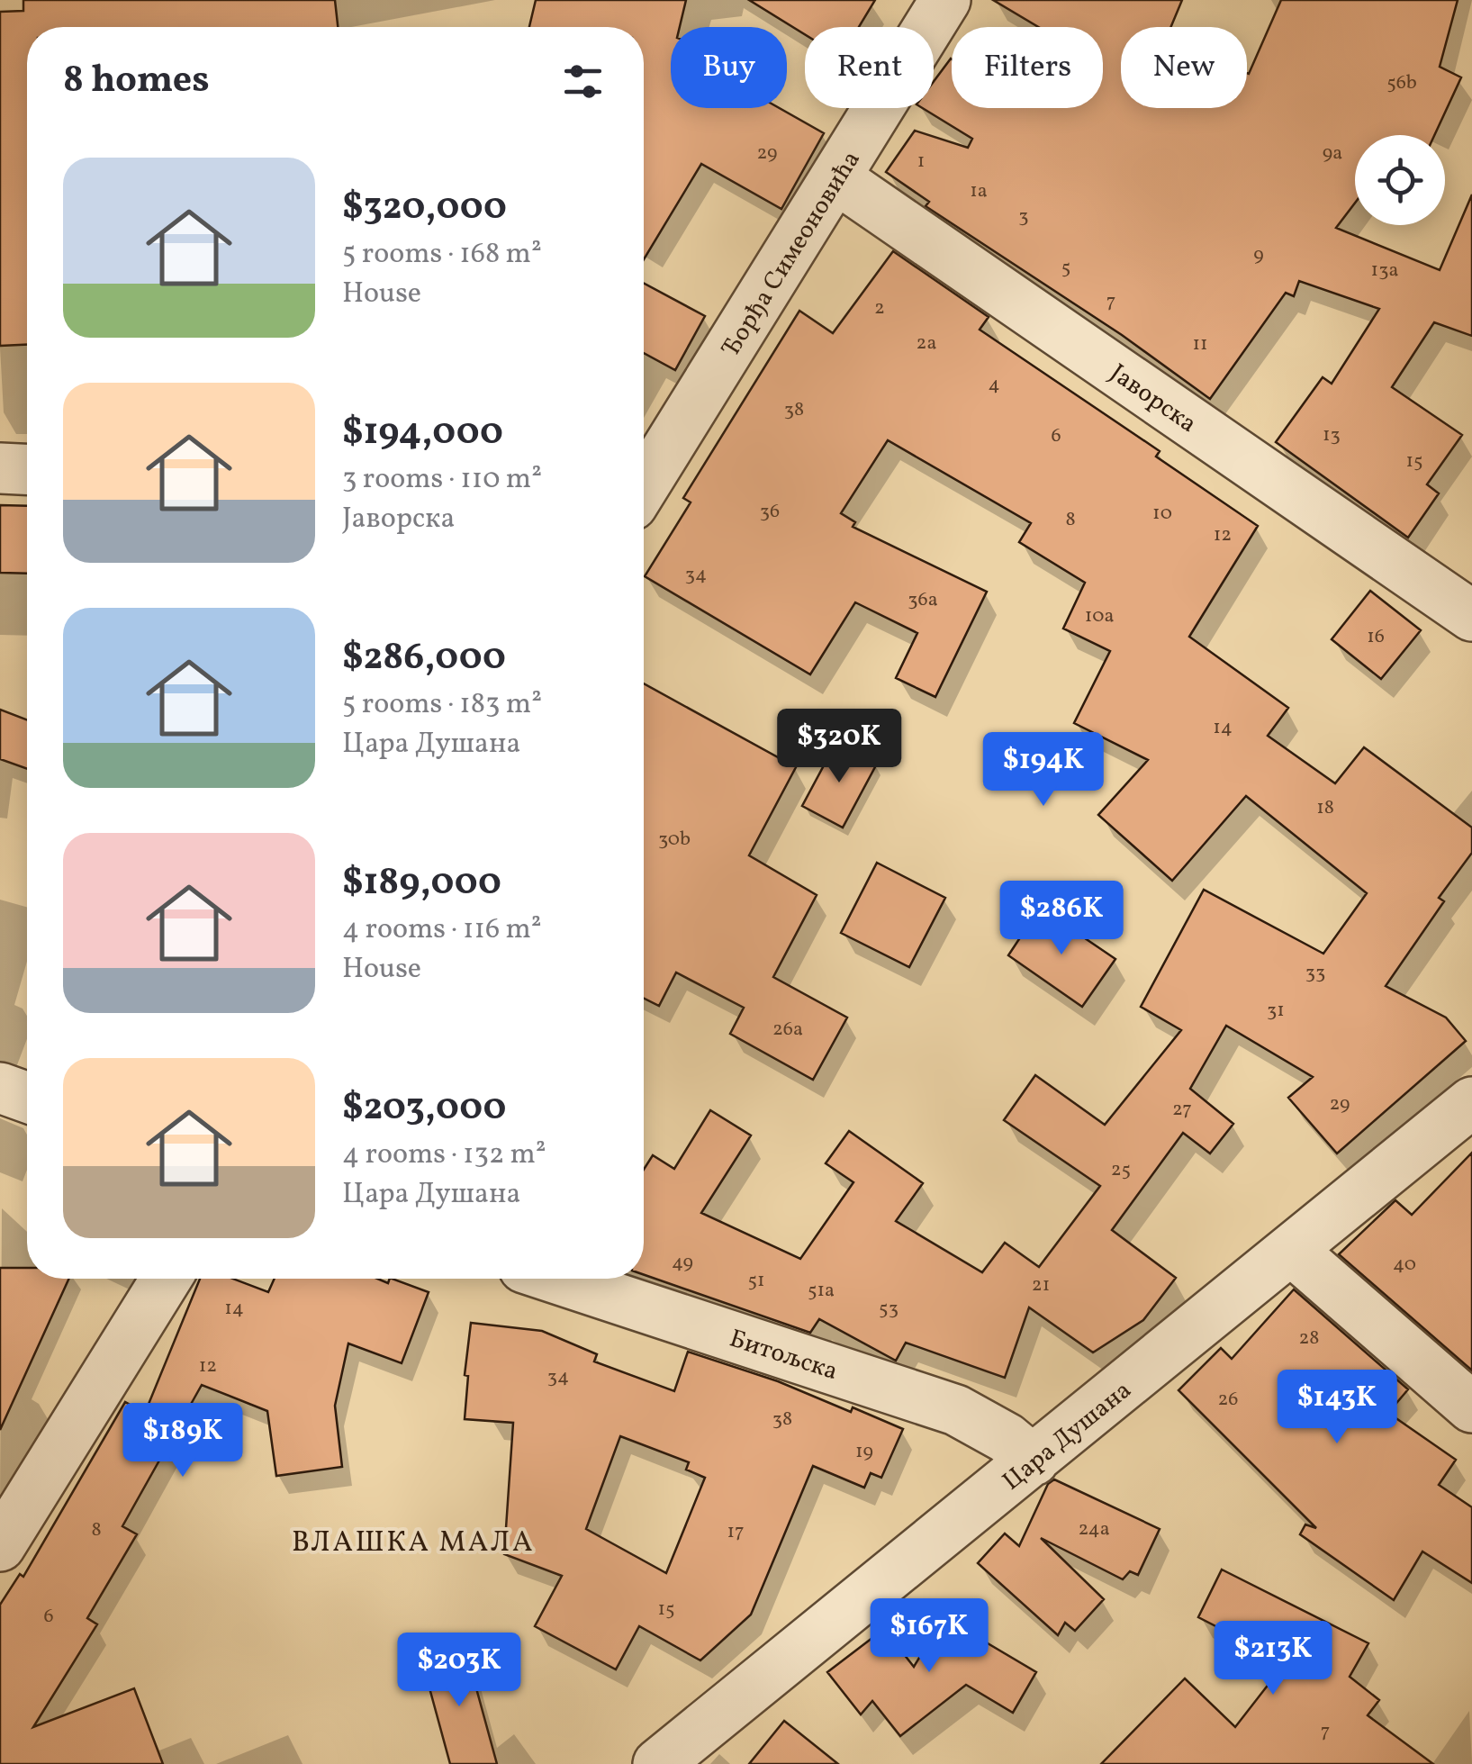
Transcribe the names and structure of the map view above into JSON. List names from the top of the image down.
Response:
{
  "streets": {
    "street": [
      "Ђорђа Симеоновића",
      "Јаворска",
      "Битољска",
      "Цара Душана"
    ]
  },
  "crossings": [
    ["Ђорђа Симеоновића", "Јаворска"],
    ["Битољска", "Цара Душана"]
  ],
  "districts": ["ВЛАШКА МАЛА"],
  "house_numbers": [
    "56b",
    "29",
    "9a",
    "1",
    "1a",
    "3",
    "9",
    "5",
    "13a",
    "7",
    "2",
    "2a",
    "11",
    "4",
    "38",
    "13",
    "6",
    "15",
    "36",
    "10",
    "8",
    "12",
    "34",
    "36a",
    "10a",
    "16",
    "14",
    "18",
    "30b",
    "33",
    "31",
    "26a",
    "29",
    "27",
    "25",
    "49",
    "40",
    "51",
    "21",
    "51a",
    "14",
    "53",
    "28",
    "12",
    "34",
    "26",
    "38",
    "19",
    "24a",
    "8",
    "17",
    "15",
    "6",
    "7"
  ],
  "page": {
    "chip": [
      "Buy",
      "Rent",
      "Filters",
      "New"
    ],
    "heading": "8 homes",
    "list": [
      {
        "name": "$320,000",
        "note": "5 rooms · 168 m² · House"
      },
      {
        "name": "$194,000",
        "note": "3 rooms · 110 m² · Јаворска"
      },
      {
        "name": "$286,000",
        "note": "5 rooms · 183 m² · Цара Душана"
      },
      {
        "name": "$189,000",
        "note": "4 rooms · 116 m² · House"
      },
      {
        "name": "$203,000",
        "note": "4 rooms · 132 m² · Цара Душана"
      }
    ],
    "price": [
      "$320K",
      "$194K",
      "$286K",
      "$143K",
      "$189K",
      "$167K",
      "$213K",
      "$203K"
    ]
  }
}
